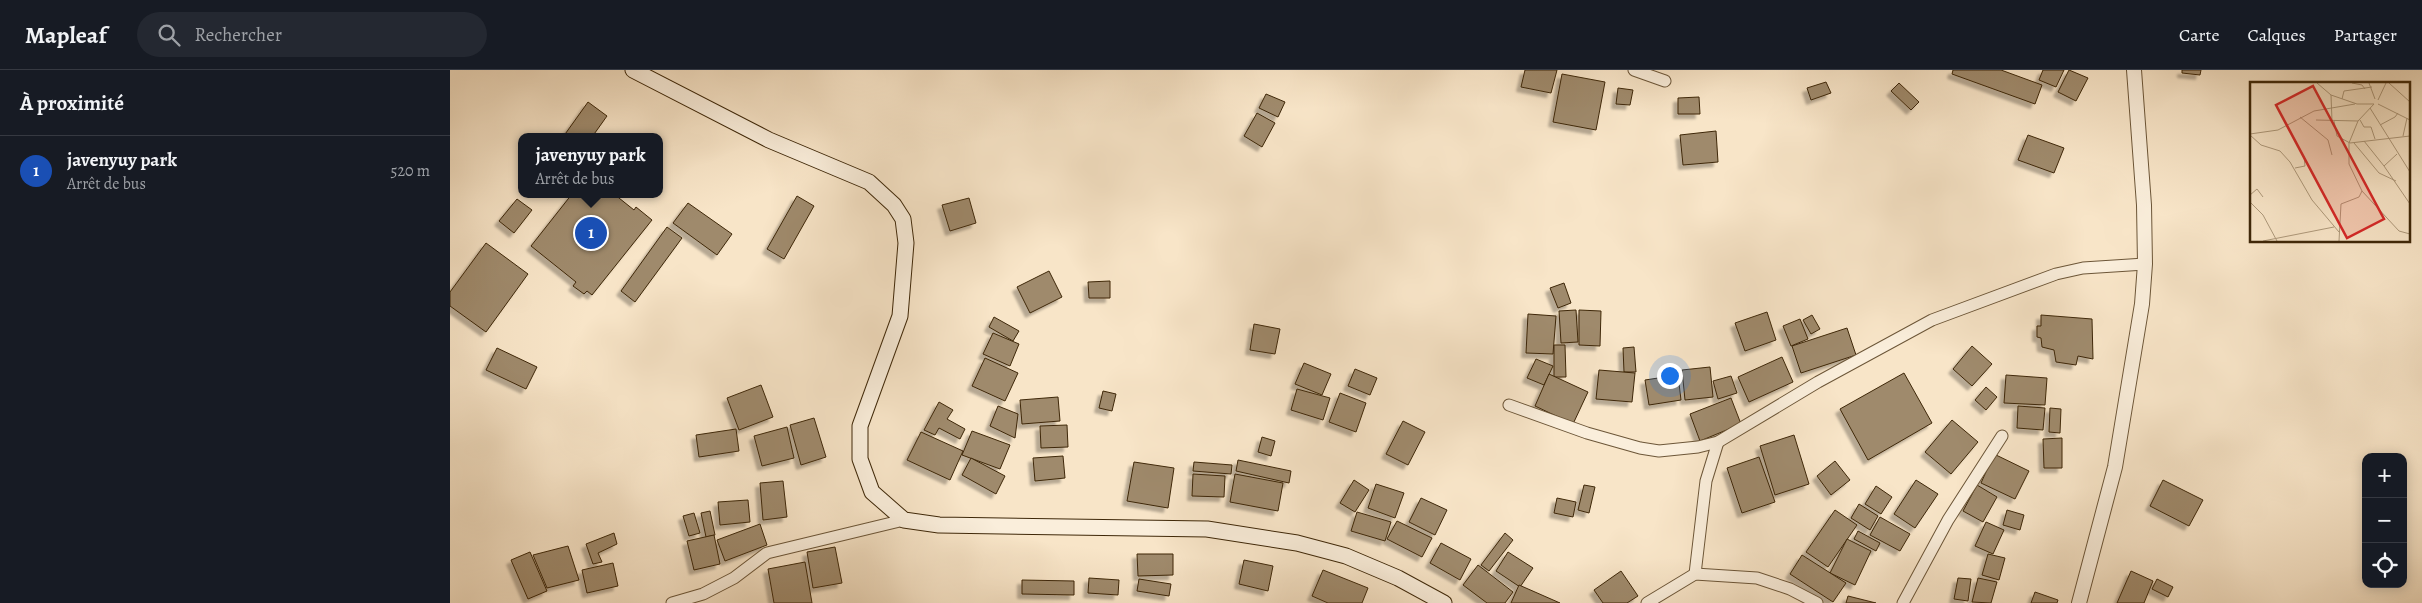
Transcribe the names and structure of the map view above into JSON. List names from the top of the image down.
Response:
{
  "page": {
    "header": "Mapleaf",
    "search": "Rechercher",
    "nav": ["Carte", "Calques", "Partager"],
    "heading": "À proximité",
    "popup": ["javenyuy park", "Arrêt de bus"],
    "list": [
      {
        "mark": "1",
        "name": "javenyuy park",
        "note": "Arrêt de bus",
        "value": "520 m"
      }
    ],
    "pins": "1",
    "map_buttons": ["+", "−"]
  }
}
